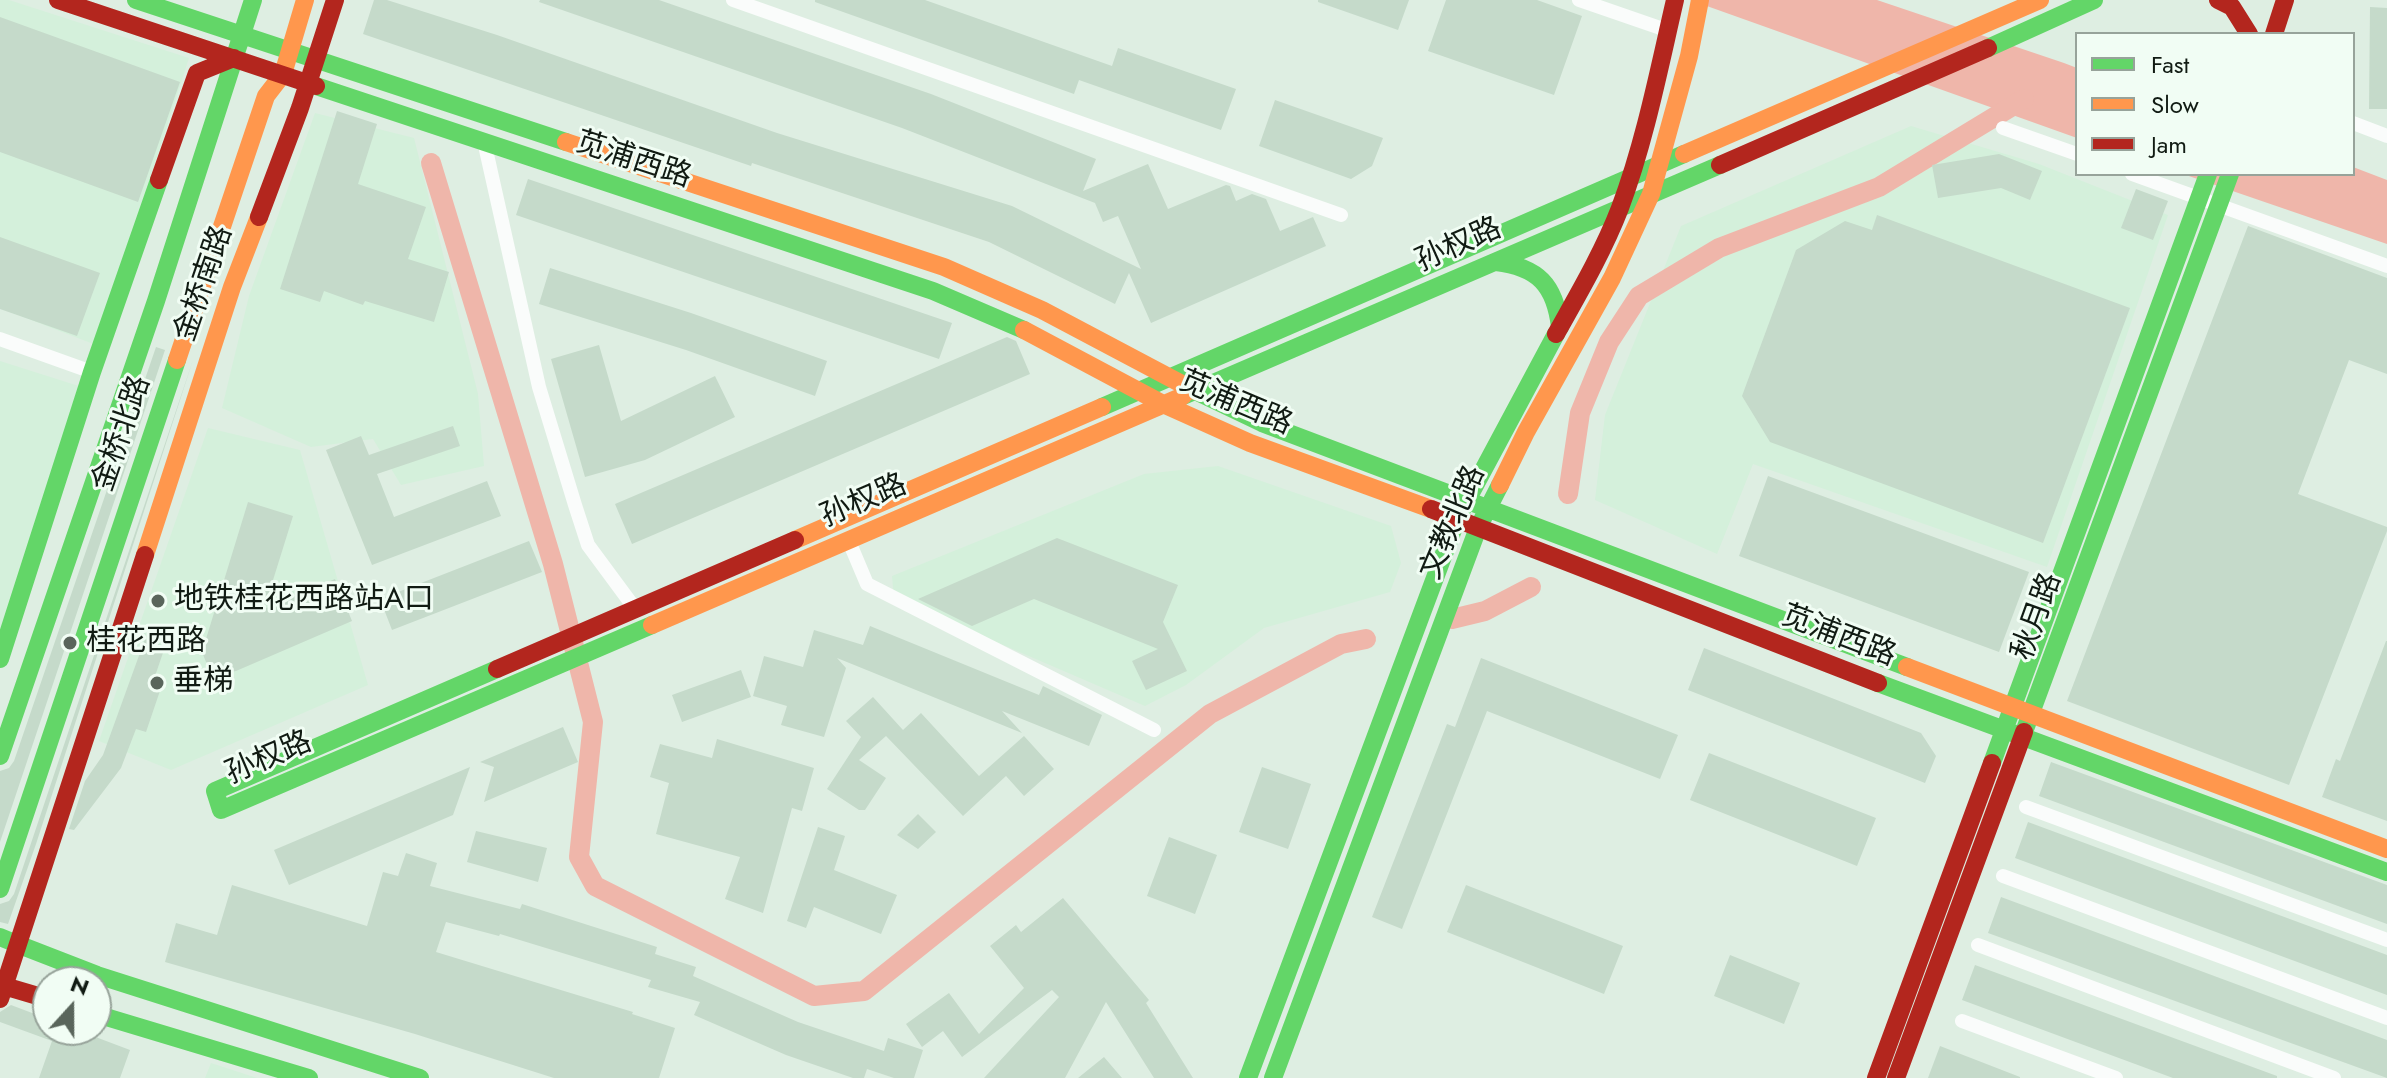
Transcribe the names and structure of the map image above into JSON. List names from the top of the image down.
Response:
{
  "streets": {
    "street": [
      "苋浦西路",
      "孙权路",
      "金桥南路",
      "金桥北路",
      "文教北路",
      "秋月路"
    ]
  },
  "crossings": [
    ["苋浦西路", "孙权路"],
    ["苋浦西路", "金桥南路"],
    ["苋浦西路", "金桥北路"],
    ["苋浦西路", "文教北路"],
    ["苋浦西路", "秋月路"],
    ["孙权路", "文教北路"]
  ],
  "places": ["地铁桂花西路站A口", "桂花西路", "垂梯"],
  "legend": ["Fast", "Slow", "Jam"],
  "north": "top"
}
